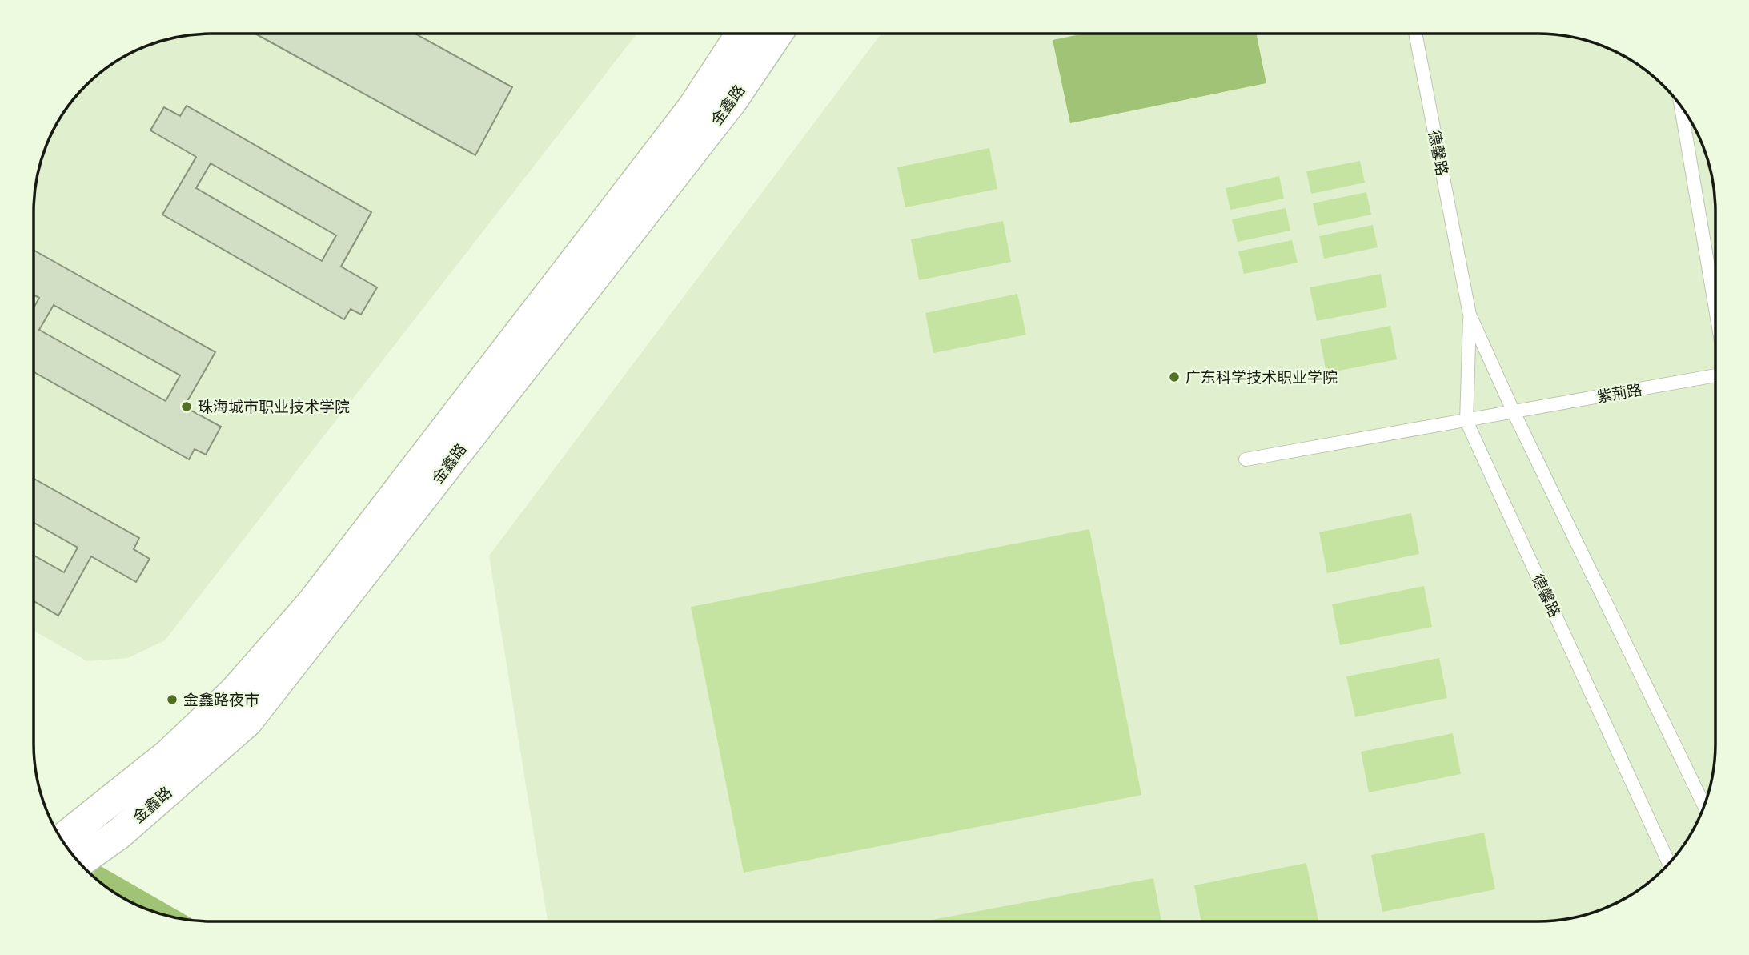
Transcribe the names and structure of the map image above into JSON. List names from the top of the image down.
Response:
{
  "streets": {
    "street": ["金鑫路"],
    "lane": ["德馨路", "紫荊路"]
  },
  "crossings": [
    ["德馨路", "紫荊路"]
  ],
  "places": ["广东科学技术职业学院", "珠海城市职业技术学院", "金鑫路夜市"]
}
